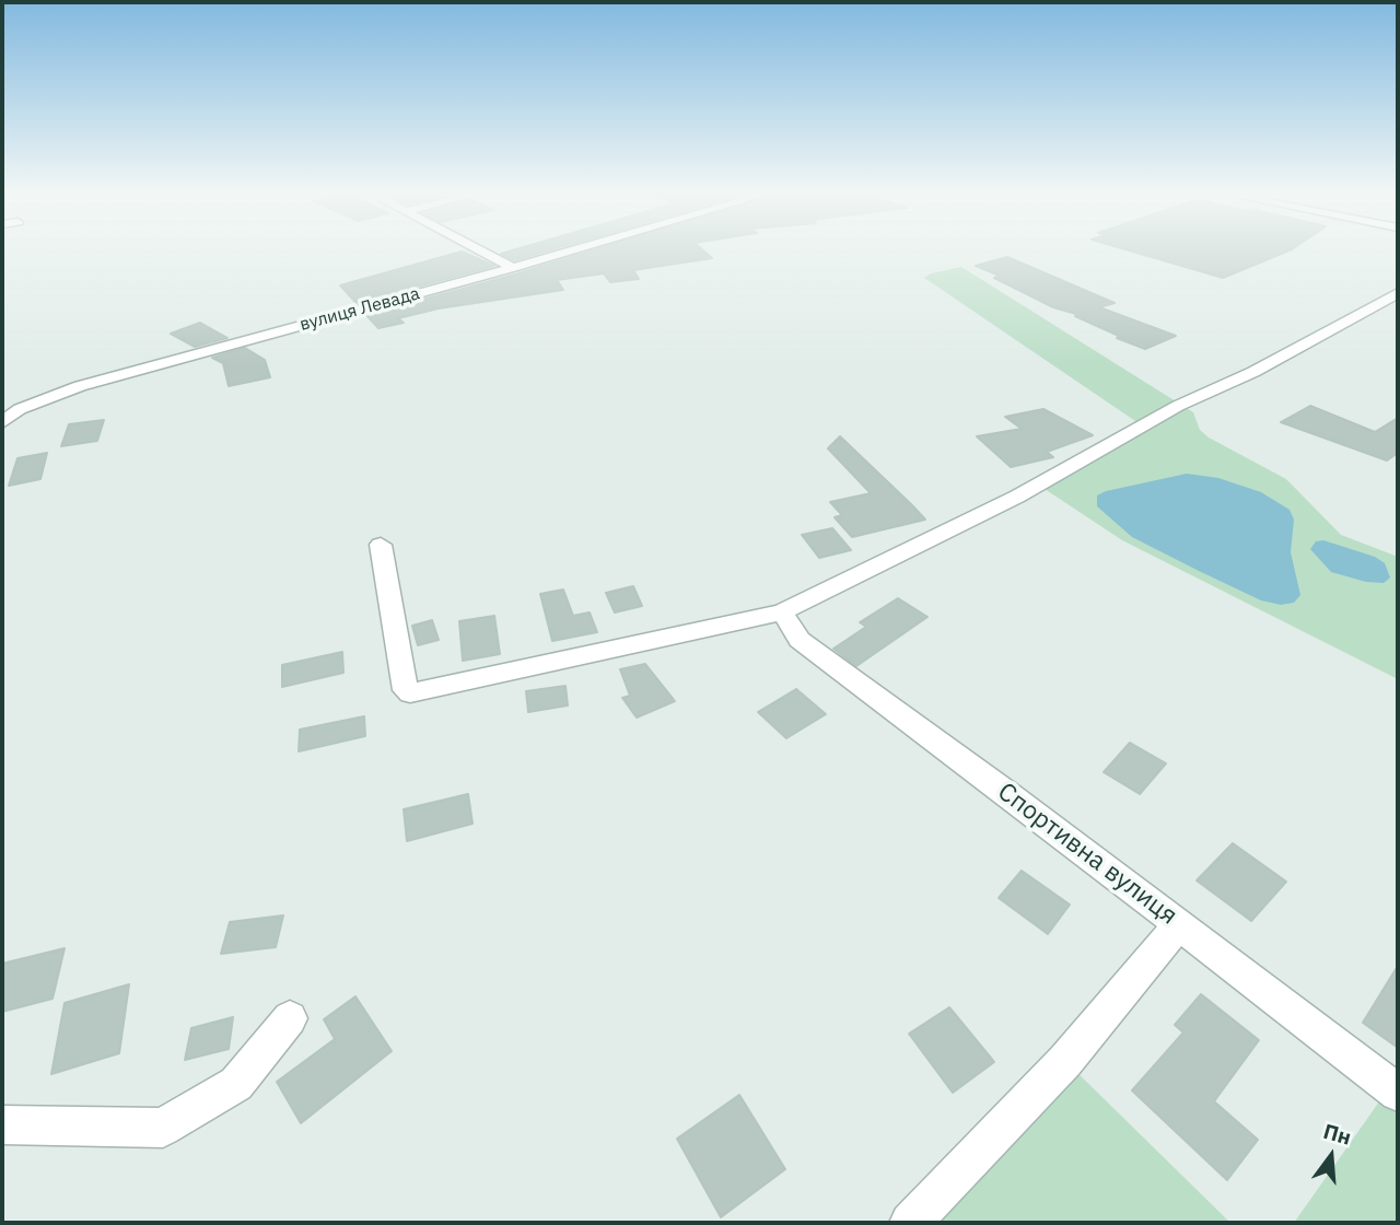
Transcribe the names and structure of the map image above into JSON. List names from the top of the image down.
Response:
{
  "streets": {
    "street": ["вулиця Левада", "Спортивна вулиця"]
  },
  "north": "top"
}
